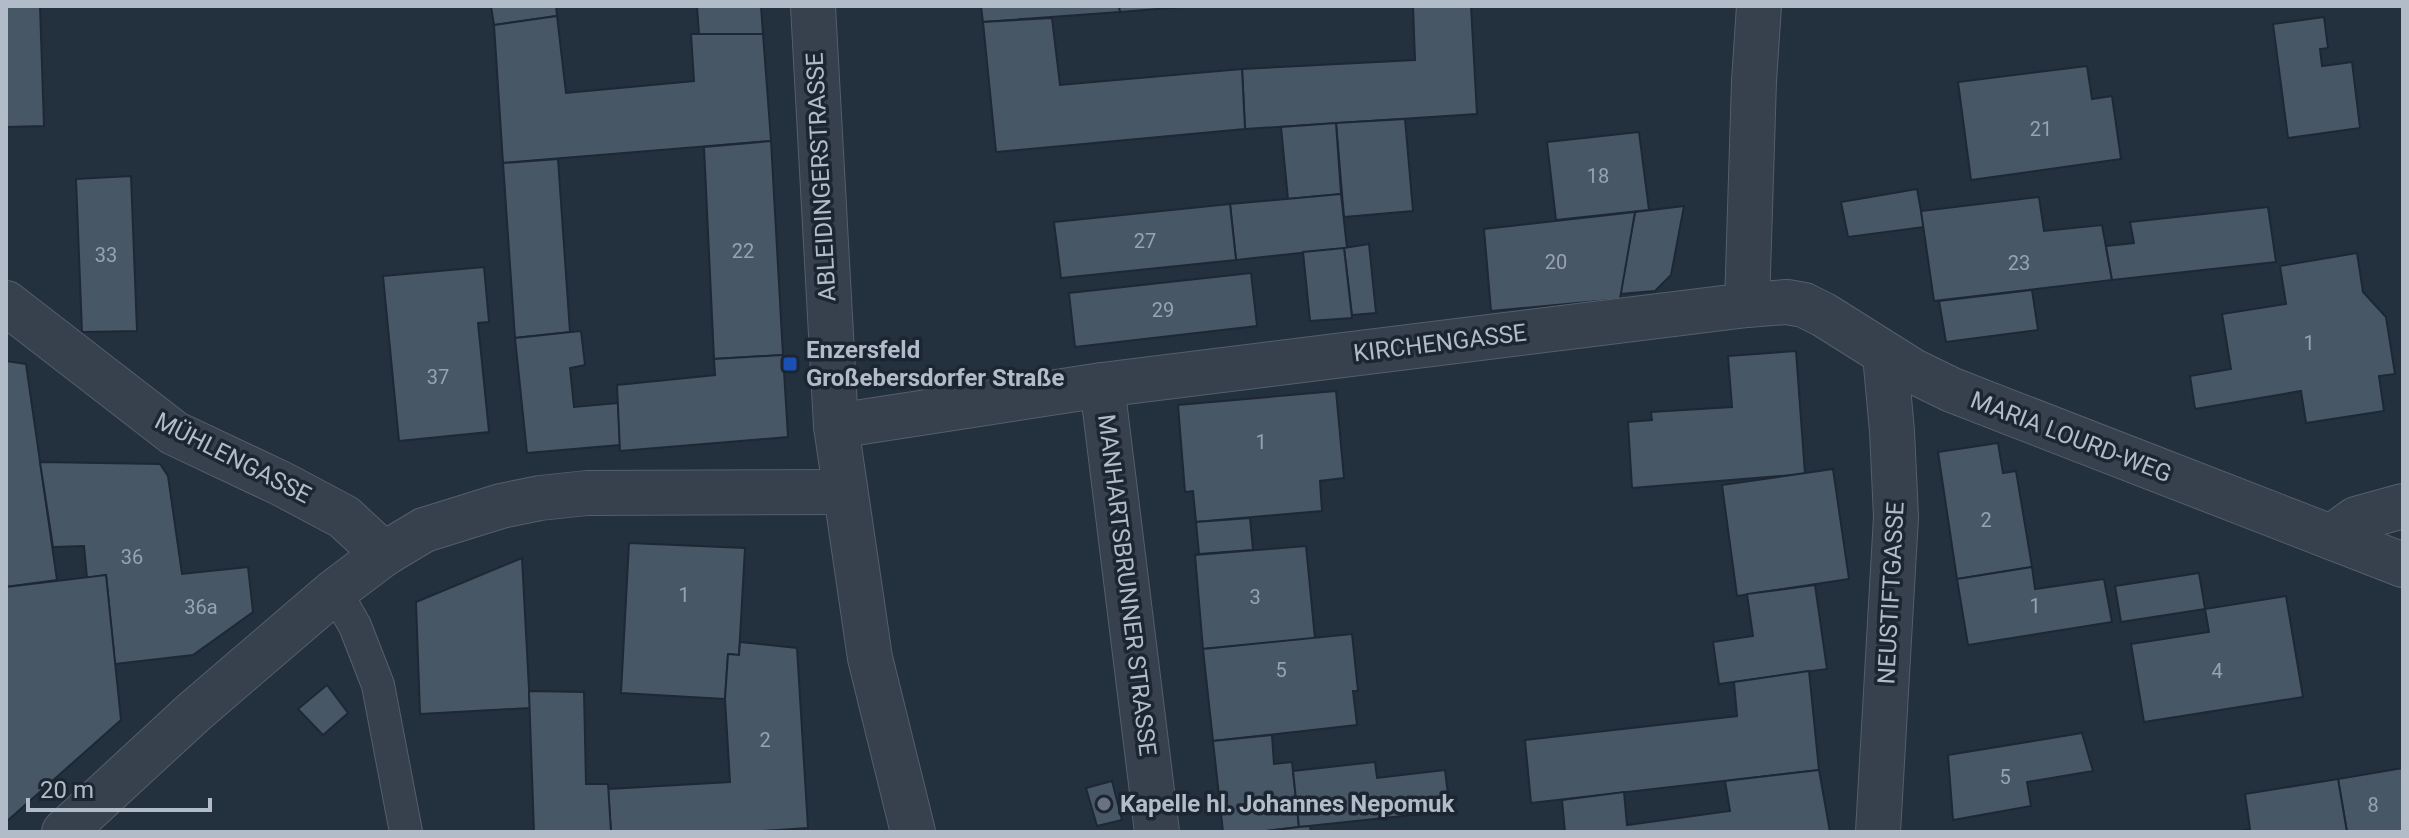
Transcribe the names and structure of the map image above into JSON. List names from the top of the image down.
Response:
{
  "streets": {
    "street": [
      "ABLEIDINGERSTRASSE",
      "KIRCHENGASSE",
      "MARIA LOURD-WEG",
      "MÜHLENGASSE",
      "MANHARTSBRUNNER STRASSE",
      "NEUSTIFTGASSE"
    ]
  },
  "crossings": [
    ["ABLEIDINGERSTRASSE", "KIRCHENGASSE"],
    ["KIRCHENGASSE", "MARIA LOURD-WEG"],
    ["KIRCHENGASSE", "MANHARTSBRUNNER STRASSE"],
    ["MARIA LOURD-WEG", "NEUSTIFTGASSE"]
  ],
  "places": {
    "transit": ["Enzersfeld Großebersdorfer Straße"],
    "other": ["Kapelle hl. Johannes Nepomuk"]
  },
  "house_numbers": [
    "21",
    "18",
    "27",
    "22",
    "33",
    "20",
    "23",
    "29",
    "1",
    "37",
    "1",
    "2",
    "36",
    "1",
    "3",
    "1",
    "36a",
    "5",
    "4",
    "2",
    "5",
    "8"
  ],
  "scale_bar": "20 m"
}
